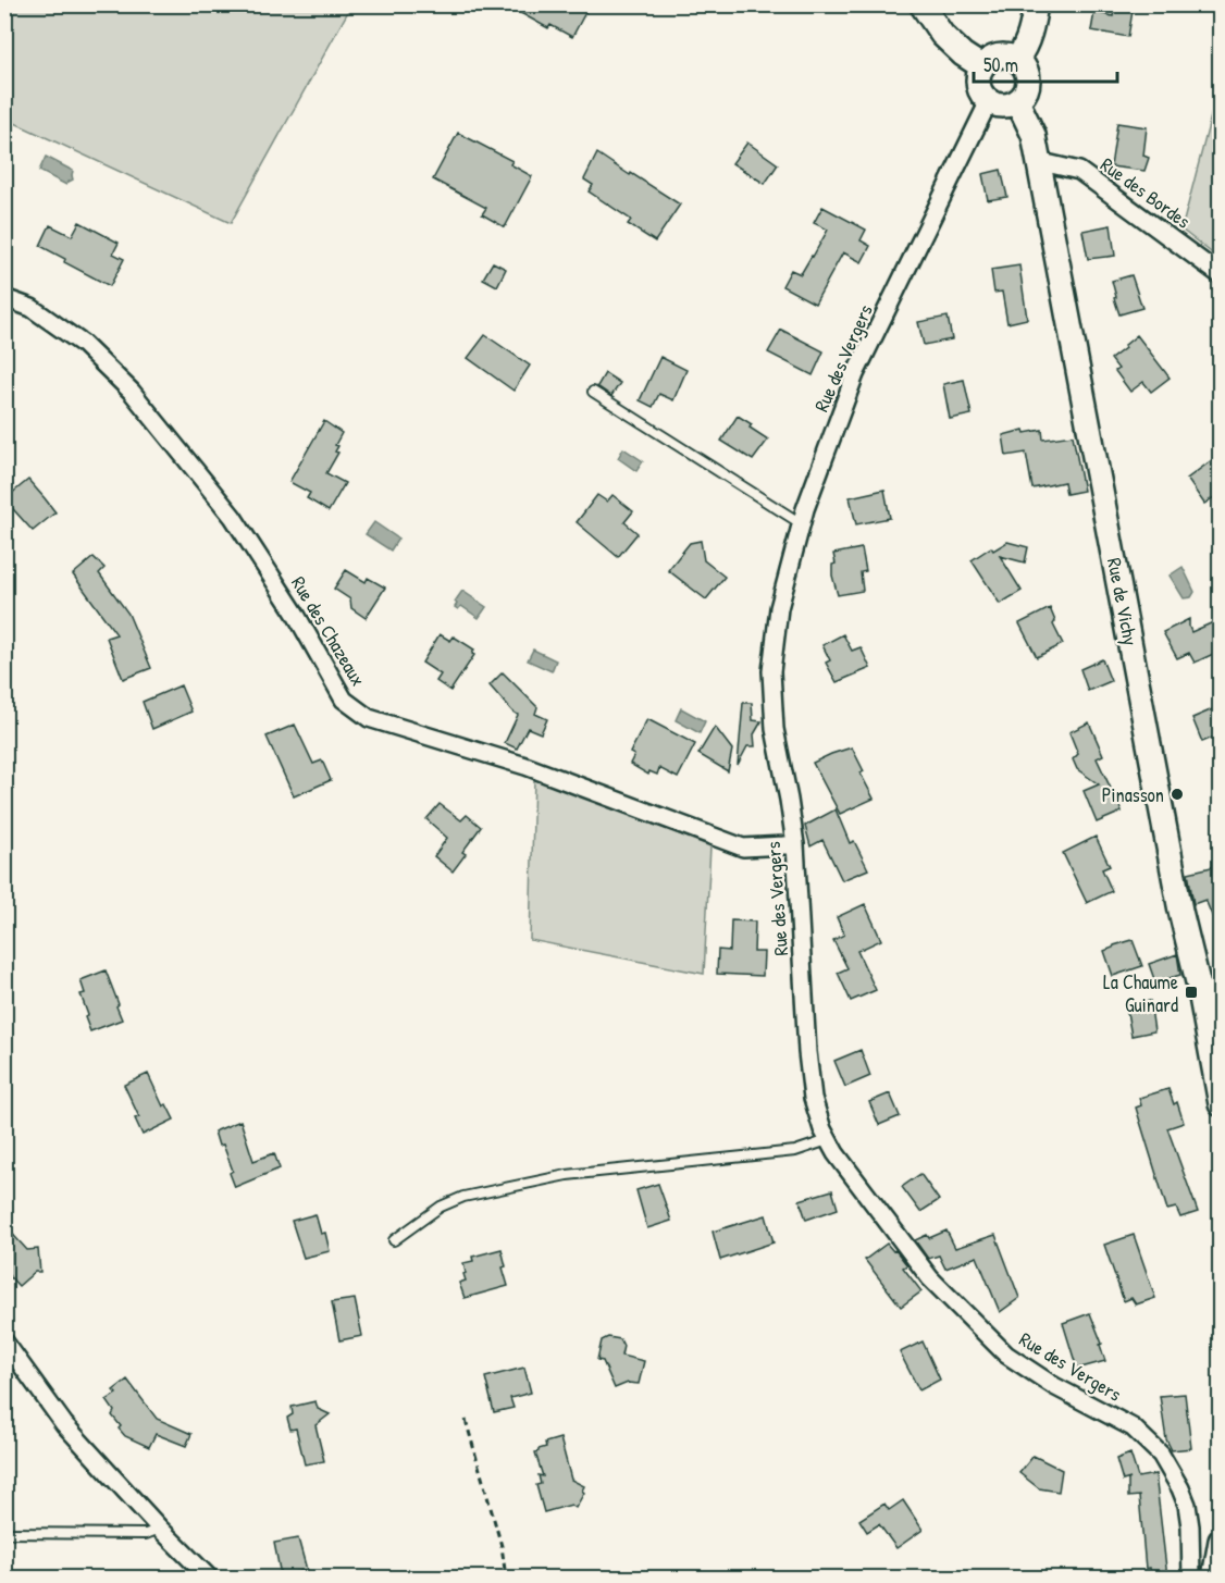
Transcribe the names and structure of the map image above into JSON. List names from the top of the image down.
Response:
{
  "streets": {
    "street": [
      "Rue des Bordes",
      "Rue des Vergers",
      "Rue de Vichy",
      "Rue des Chazeaux"
    ]
  },
  "crossings": [
    ["Rue des Bordes", "Rue de Vichy"],
    ["Rue des Vergers", "Rue de Vichy"],
    ["Rue des Vergers", "Rue des Chazeaux"]
  ],
  "places": {
    "other": ["Pinasson"],
    "transit": ["La Chaume Guinard"]
  },
  "scale_bar": "50 m"
}
